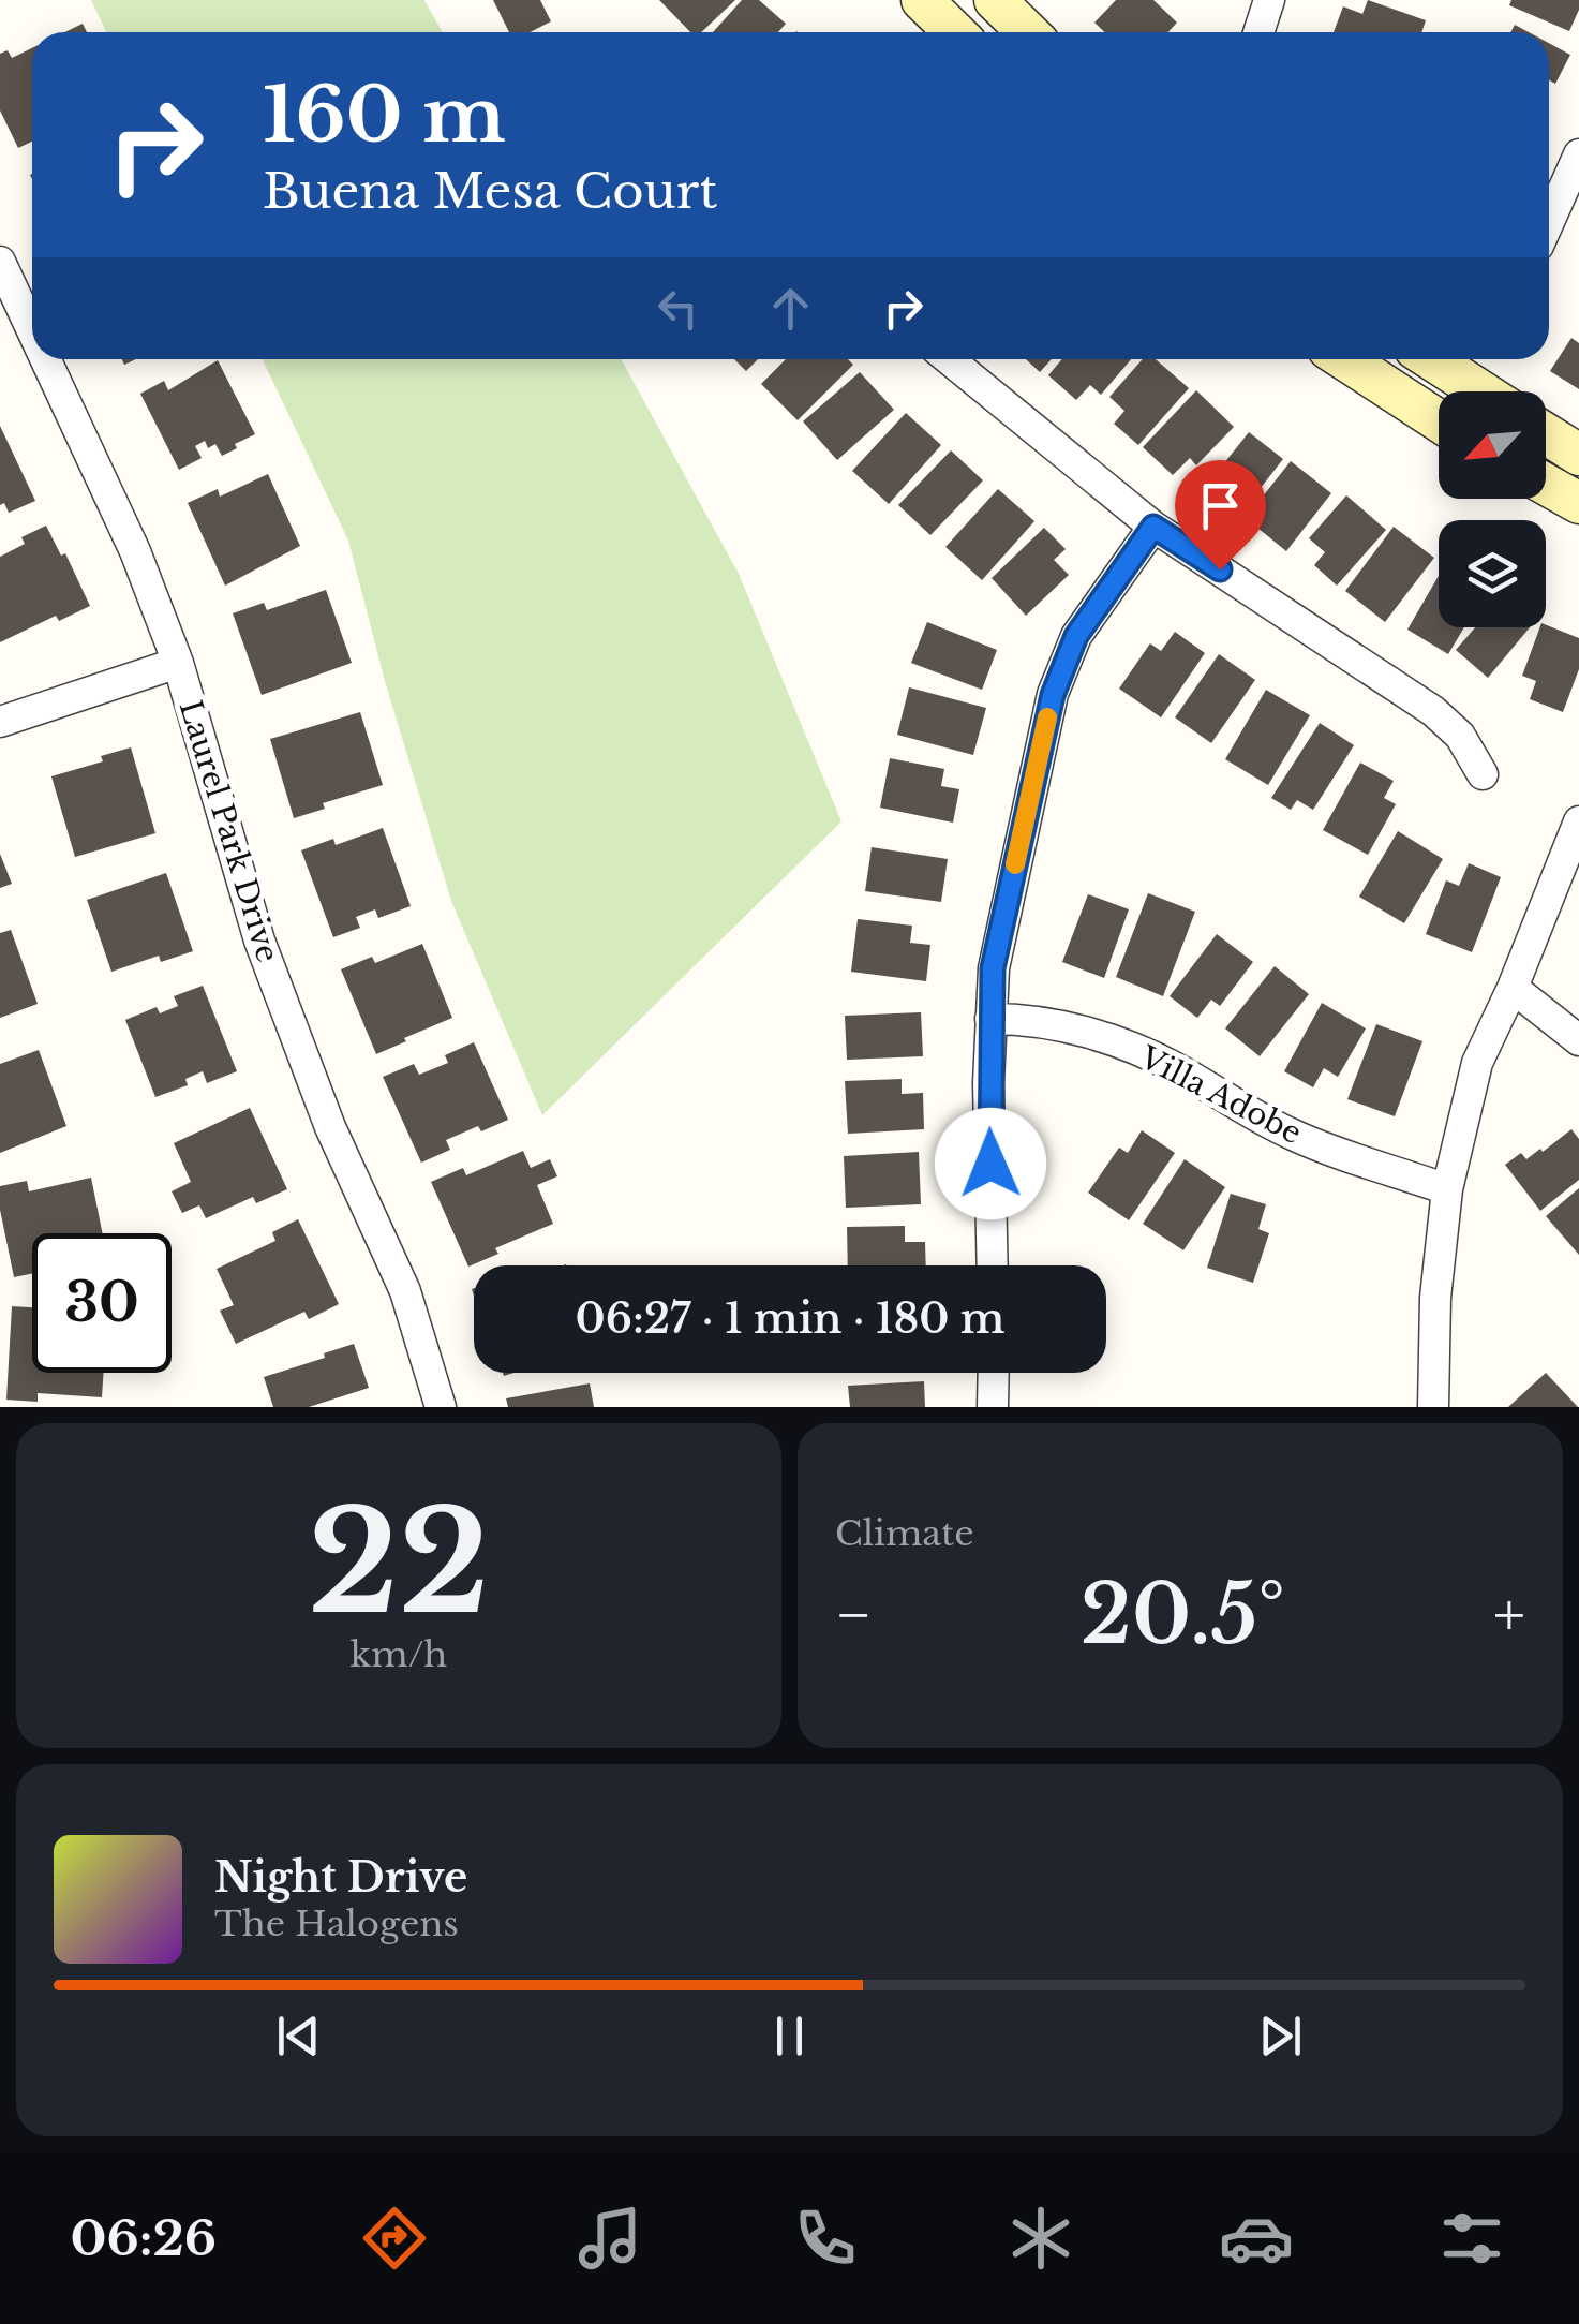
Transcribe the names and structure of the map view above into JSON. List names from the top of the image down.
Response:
{
  "streets": {
    "street": ["Laurel Park Drive", "Villa Adobe"]
  },
  "north": "bottom left",
  "page": {
    "turn": ["160 m", "Buena Mesa Court"],
    "limit": "30",
    "trip": "06:27 · 1 min · 180 m",
    "tile": [
      ["22", "km/h"],
      "Climate"
    ],
    "heat": ["−", "20.5°", "+"],
    "song": ["Night Drive", "The Halogens"],
    "tabs": "06:26"
  }
}
